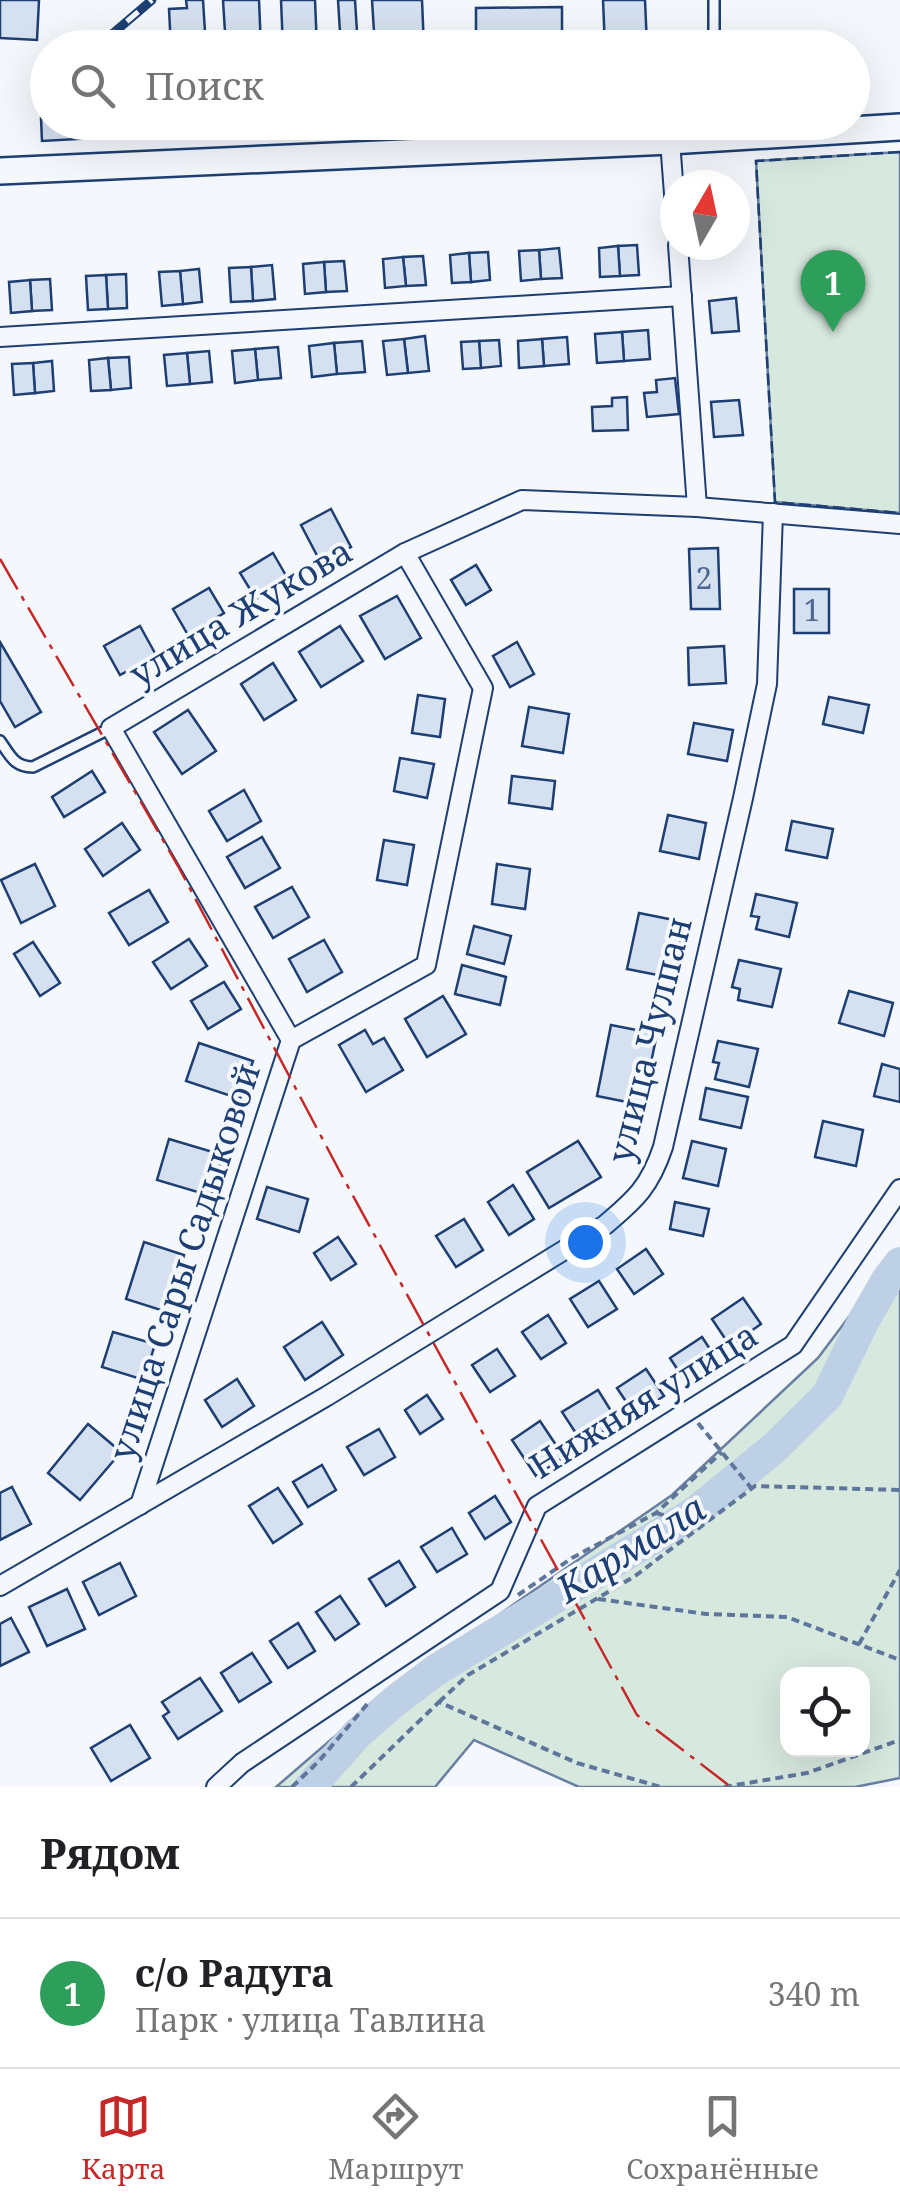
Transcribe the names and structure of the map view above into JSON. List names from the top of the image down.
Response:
{
  "streets": {
    "street": [
      "улица Жукова",
      "улица Чулпан",
      "улица Сары Садыковой",
      "Нижняя улица"
    ]
  },
  "crossings": [
    ["улица Жукова", "улица Чулпан"],
    ["улица Жукова", "улица Сары Садыковой"],
    ["улица Чулпан", "улица Сары Садыковой"]
  ],
  "water": ["Кармала"],
  "house_numbers": ["2", "1"],
  "north": "top",
  "page": {
    "search": "Поиск",
    "pins": "1",
    "heading": "Рядом",
    "list": [
      {
        "mark": "1",
        "name": "с/о Радуга",
        "note": "Парк · улица Тавлина",
        "value": "340 m"
      }
    ],
    "nav": ["Карта", "Маршрут", "Сохранённые"]
  }
}
